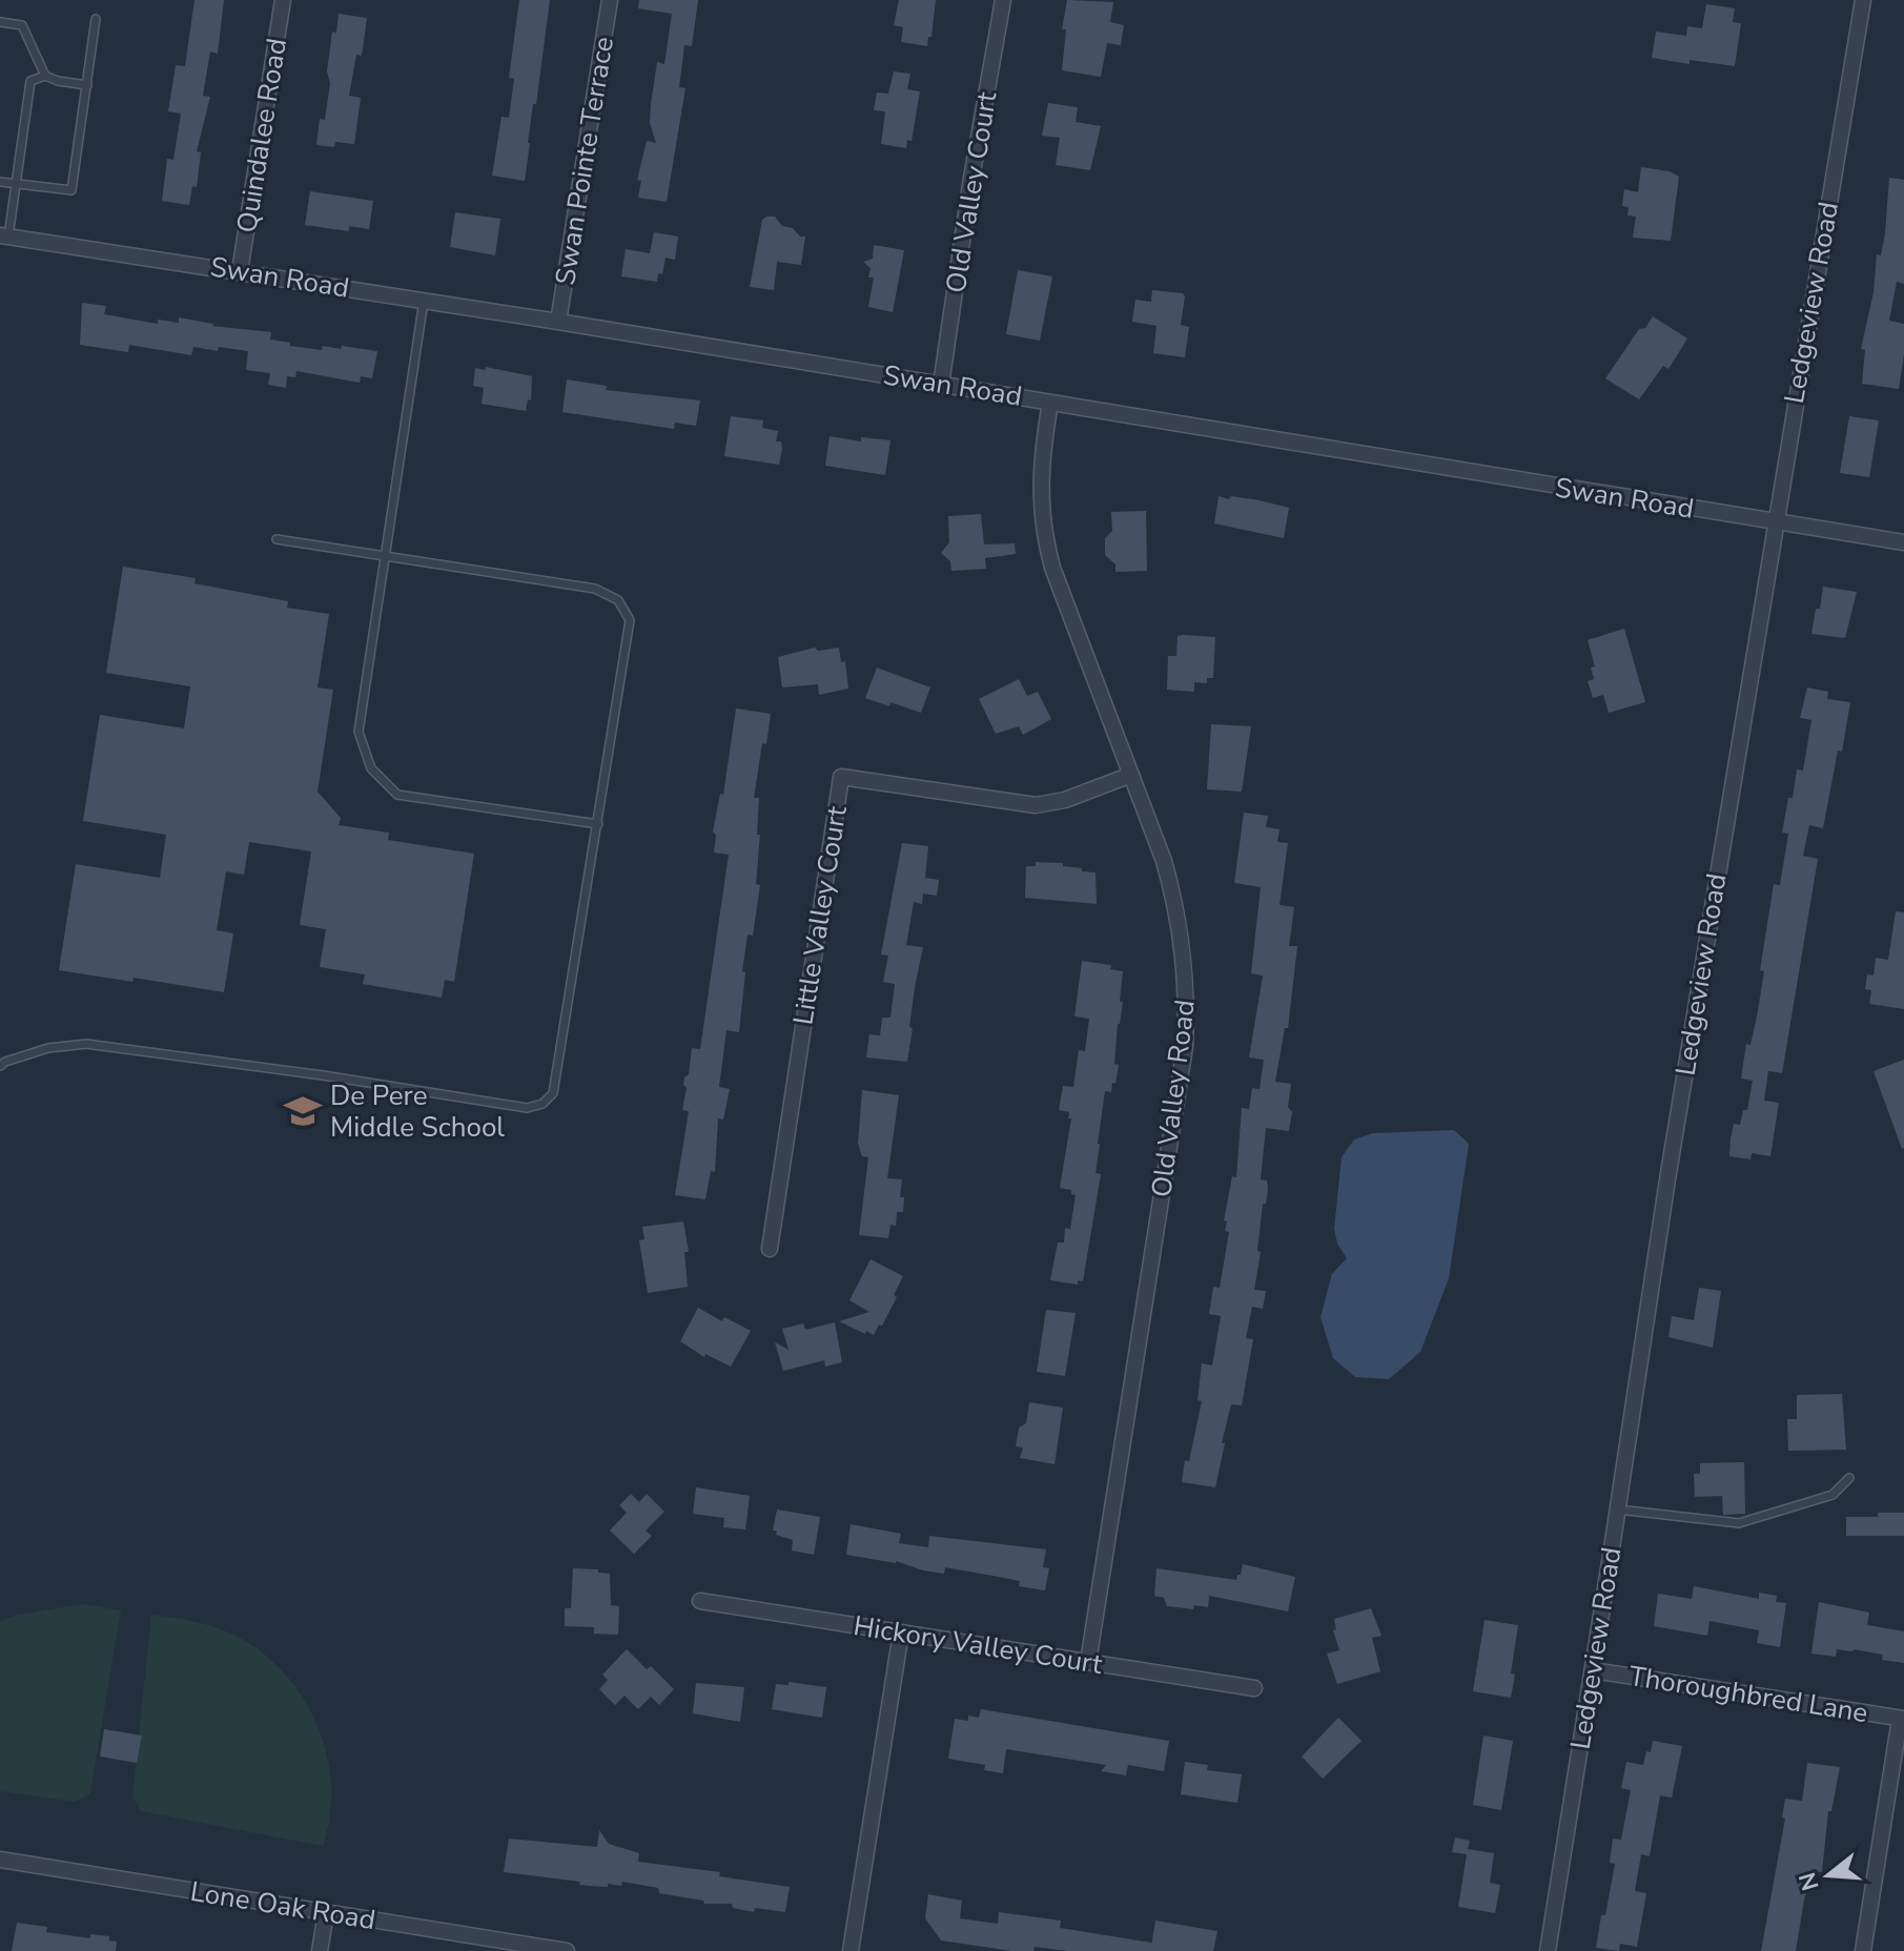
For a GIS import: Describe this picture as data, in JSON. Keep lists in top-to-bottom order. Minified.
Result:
{"streets":{"street":["Quindalee Road","Swan Pointe Terrace","Old Valley Court","Swan Road","Ledgeview Road","Little Valley Court","Old Valley Road","Hickory Valley Court","Thoroughbred Lane","Lone Oak Road"]},"crossings":[["Quindalee Road","Swan Road"],["Swan Pointe Terrace","Swan Road"],["Old Valley Court","Swan Road"],["Swan Road","Ledgeview Road"],["Swan Road","Old Valley Road"],["Ledgeview Road","Thoroughbred Lane"],["Little Valley Court","Old Valley Road"],["Old Valley Road","Hickory Valley Court"]],"places":{"school or university":["De Pere Middle School"]},"north":"left"}
